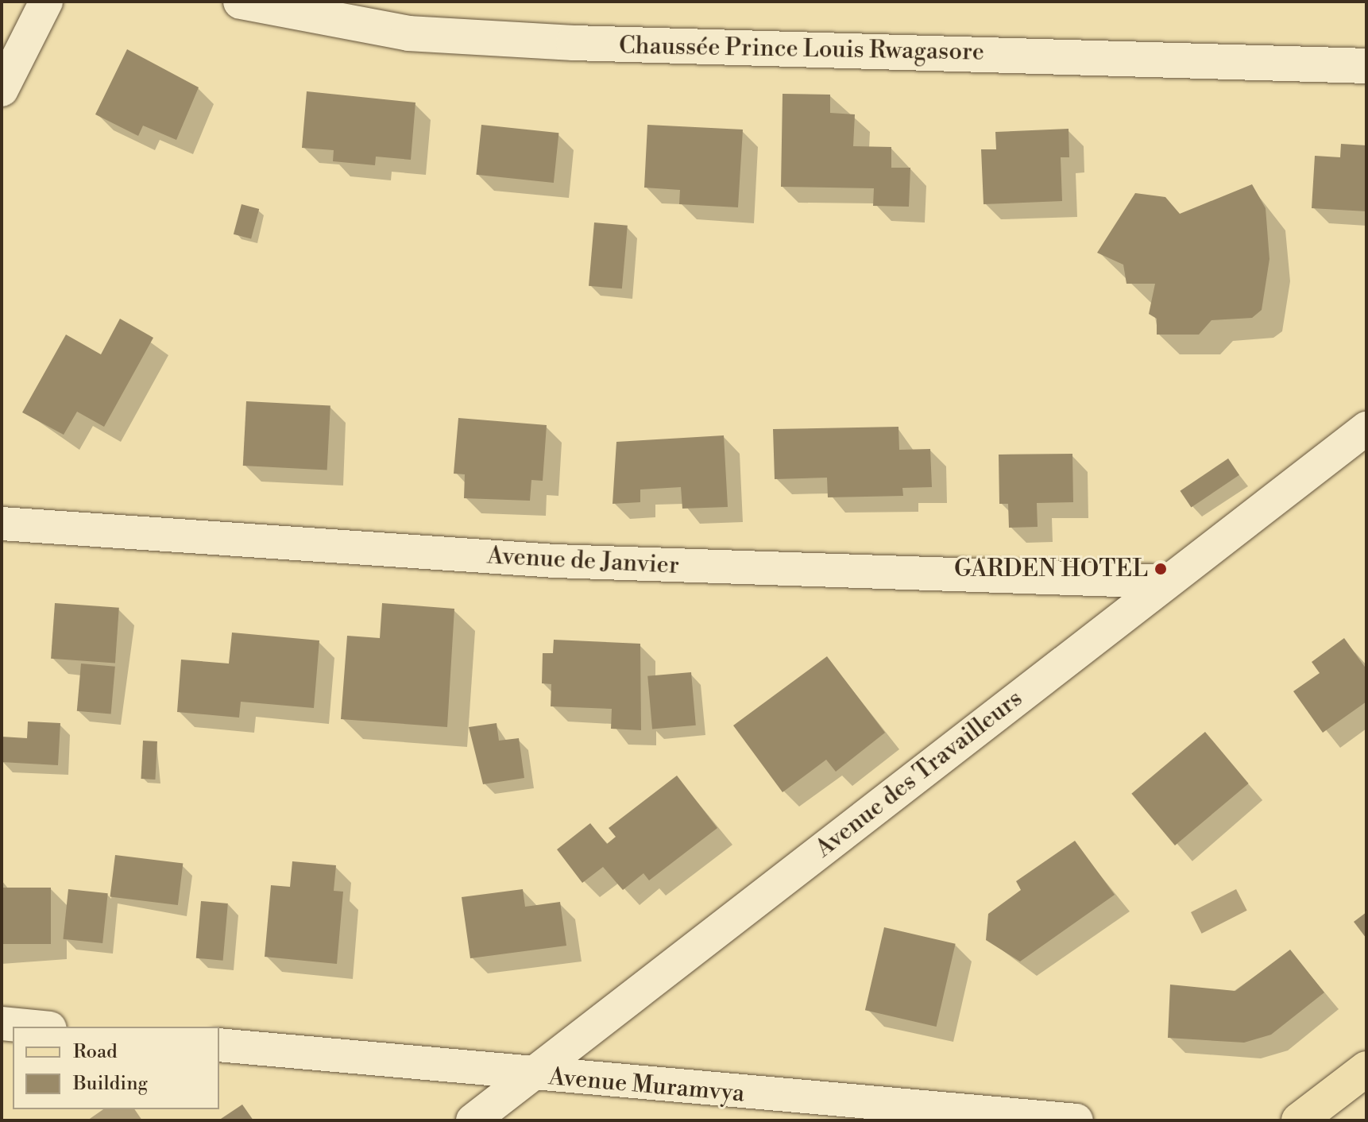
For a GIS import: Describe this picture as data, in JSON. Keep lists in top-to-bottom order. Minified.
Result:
{"streets":{"street":["Chaussée Prince Louis Rwagasore","Avenue de Janvier","Avenue des Travailleurs","Avenue Muramvya"]},"crossings":[["Avenue de Janvier","Avenue des Travailleurs"],["Avenue des Travailleurs","Avenue Muramvya"]],"places":["GARDEN HOTEL"],"legend":["Road","Building"]}
